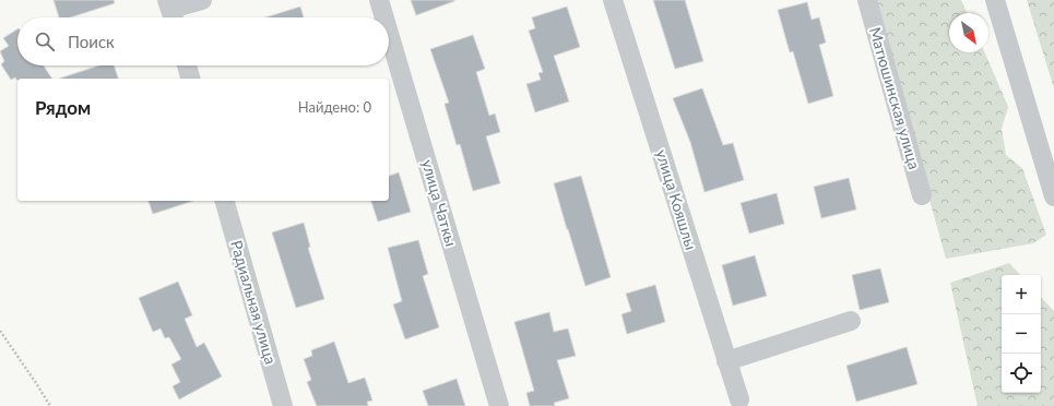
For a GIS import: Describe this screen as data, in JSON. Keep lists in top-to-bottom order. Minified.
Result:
{"streets":{"street":["Матюшинская улица","улица Кояшлы","улица Чаткы","Радиальная улица"]},"north":"bottom right","page":{"search":"Поиск","heading":["Рядом","Найдено: 0"],"map_buttons":["+","−"]}}
